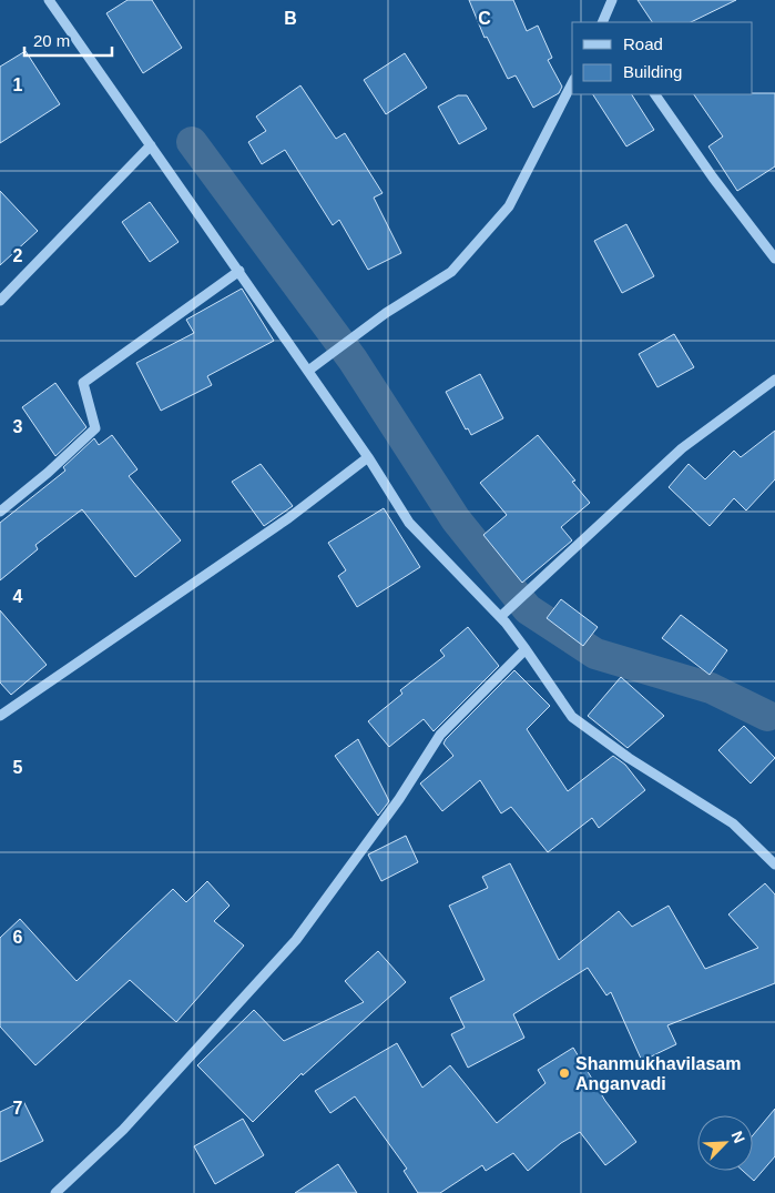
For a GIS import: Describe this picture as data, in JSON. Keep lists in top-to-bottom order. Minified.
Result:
{"places":["Shanmukhavilasam Anganvadi"],"legend":["Road","Building"],"scale_bar":"20 m","north":"top right","grid":{"columns":["B","C"],"rows":["1","2","3","4","5","6","7"]}}
